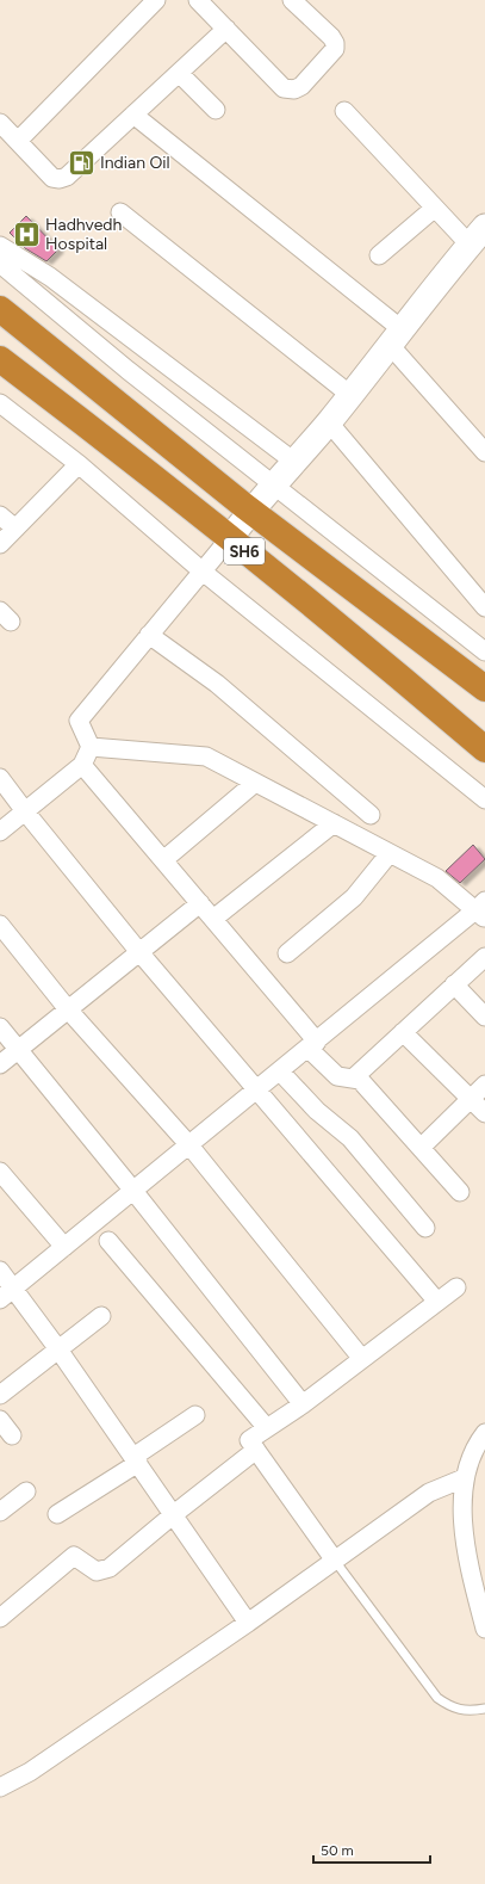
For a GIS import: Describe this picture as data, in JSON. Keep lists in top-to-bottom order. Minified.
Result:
{"streets":{"highway":["SH6"]},"places":{"fuel station":["Indian Oil"],"hospital":["Hadhvedh Hospital"]},"scale_bar":"50 m"}
